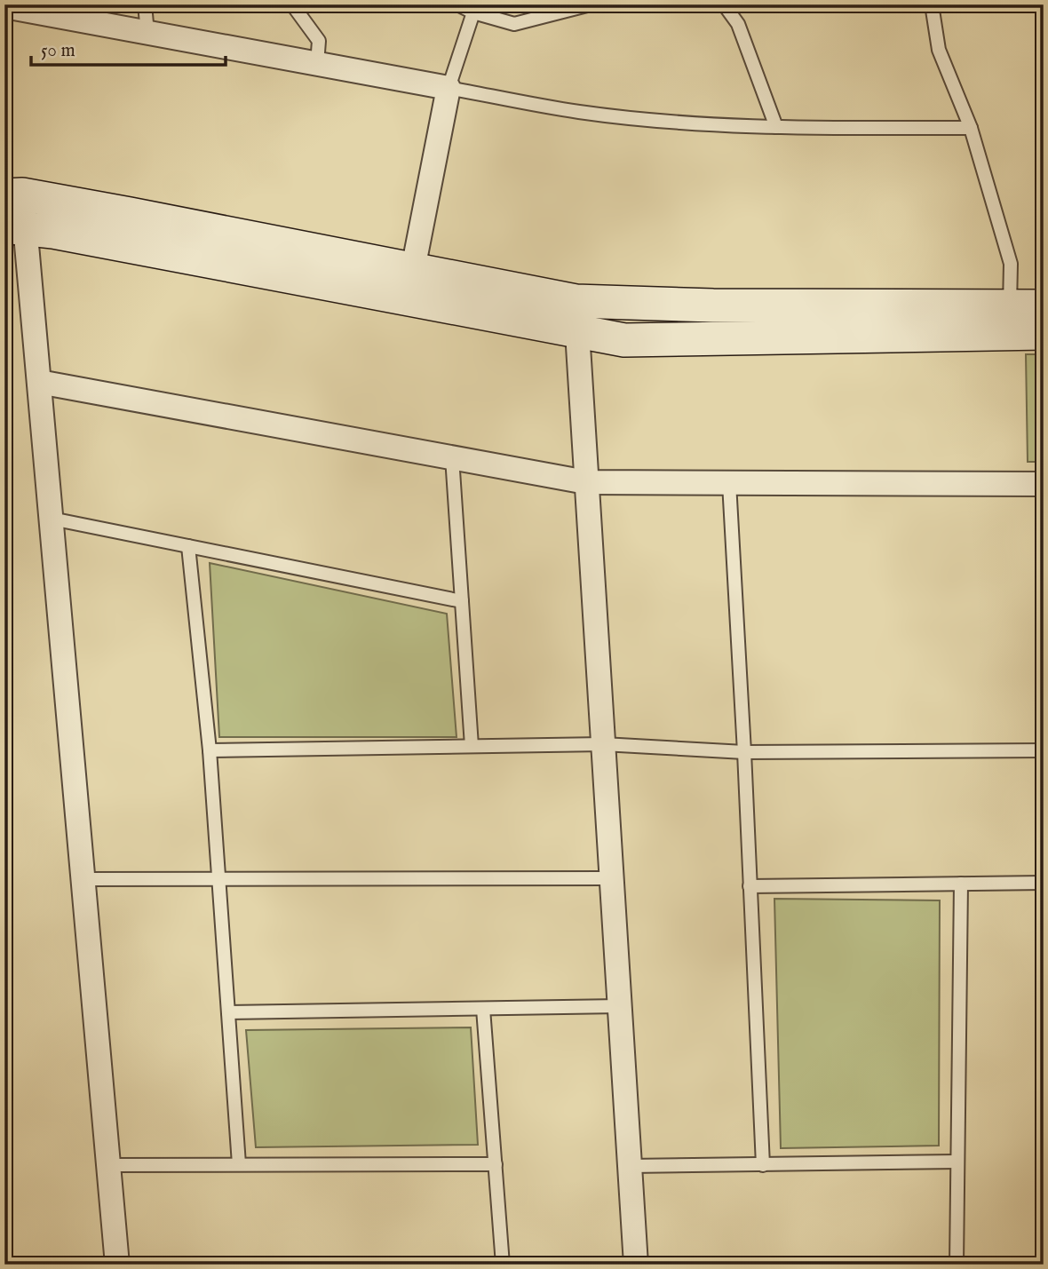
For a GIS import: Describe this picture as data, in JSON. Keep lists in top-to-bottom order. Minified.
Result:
{"scale_bar":"50 m"}
